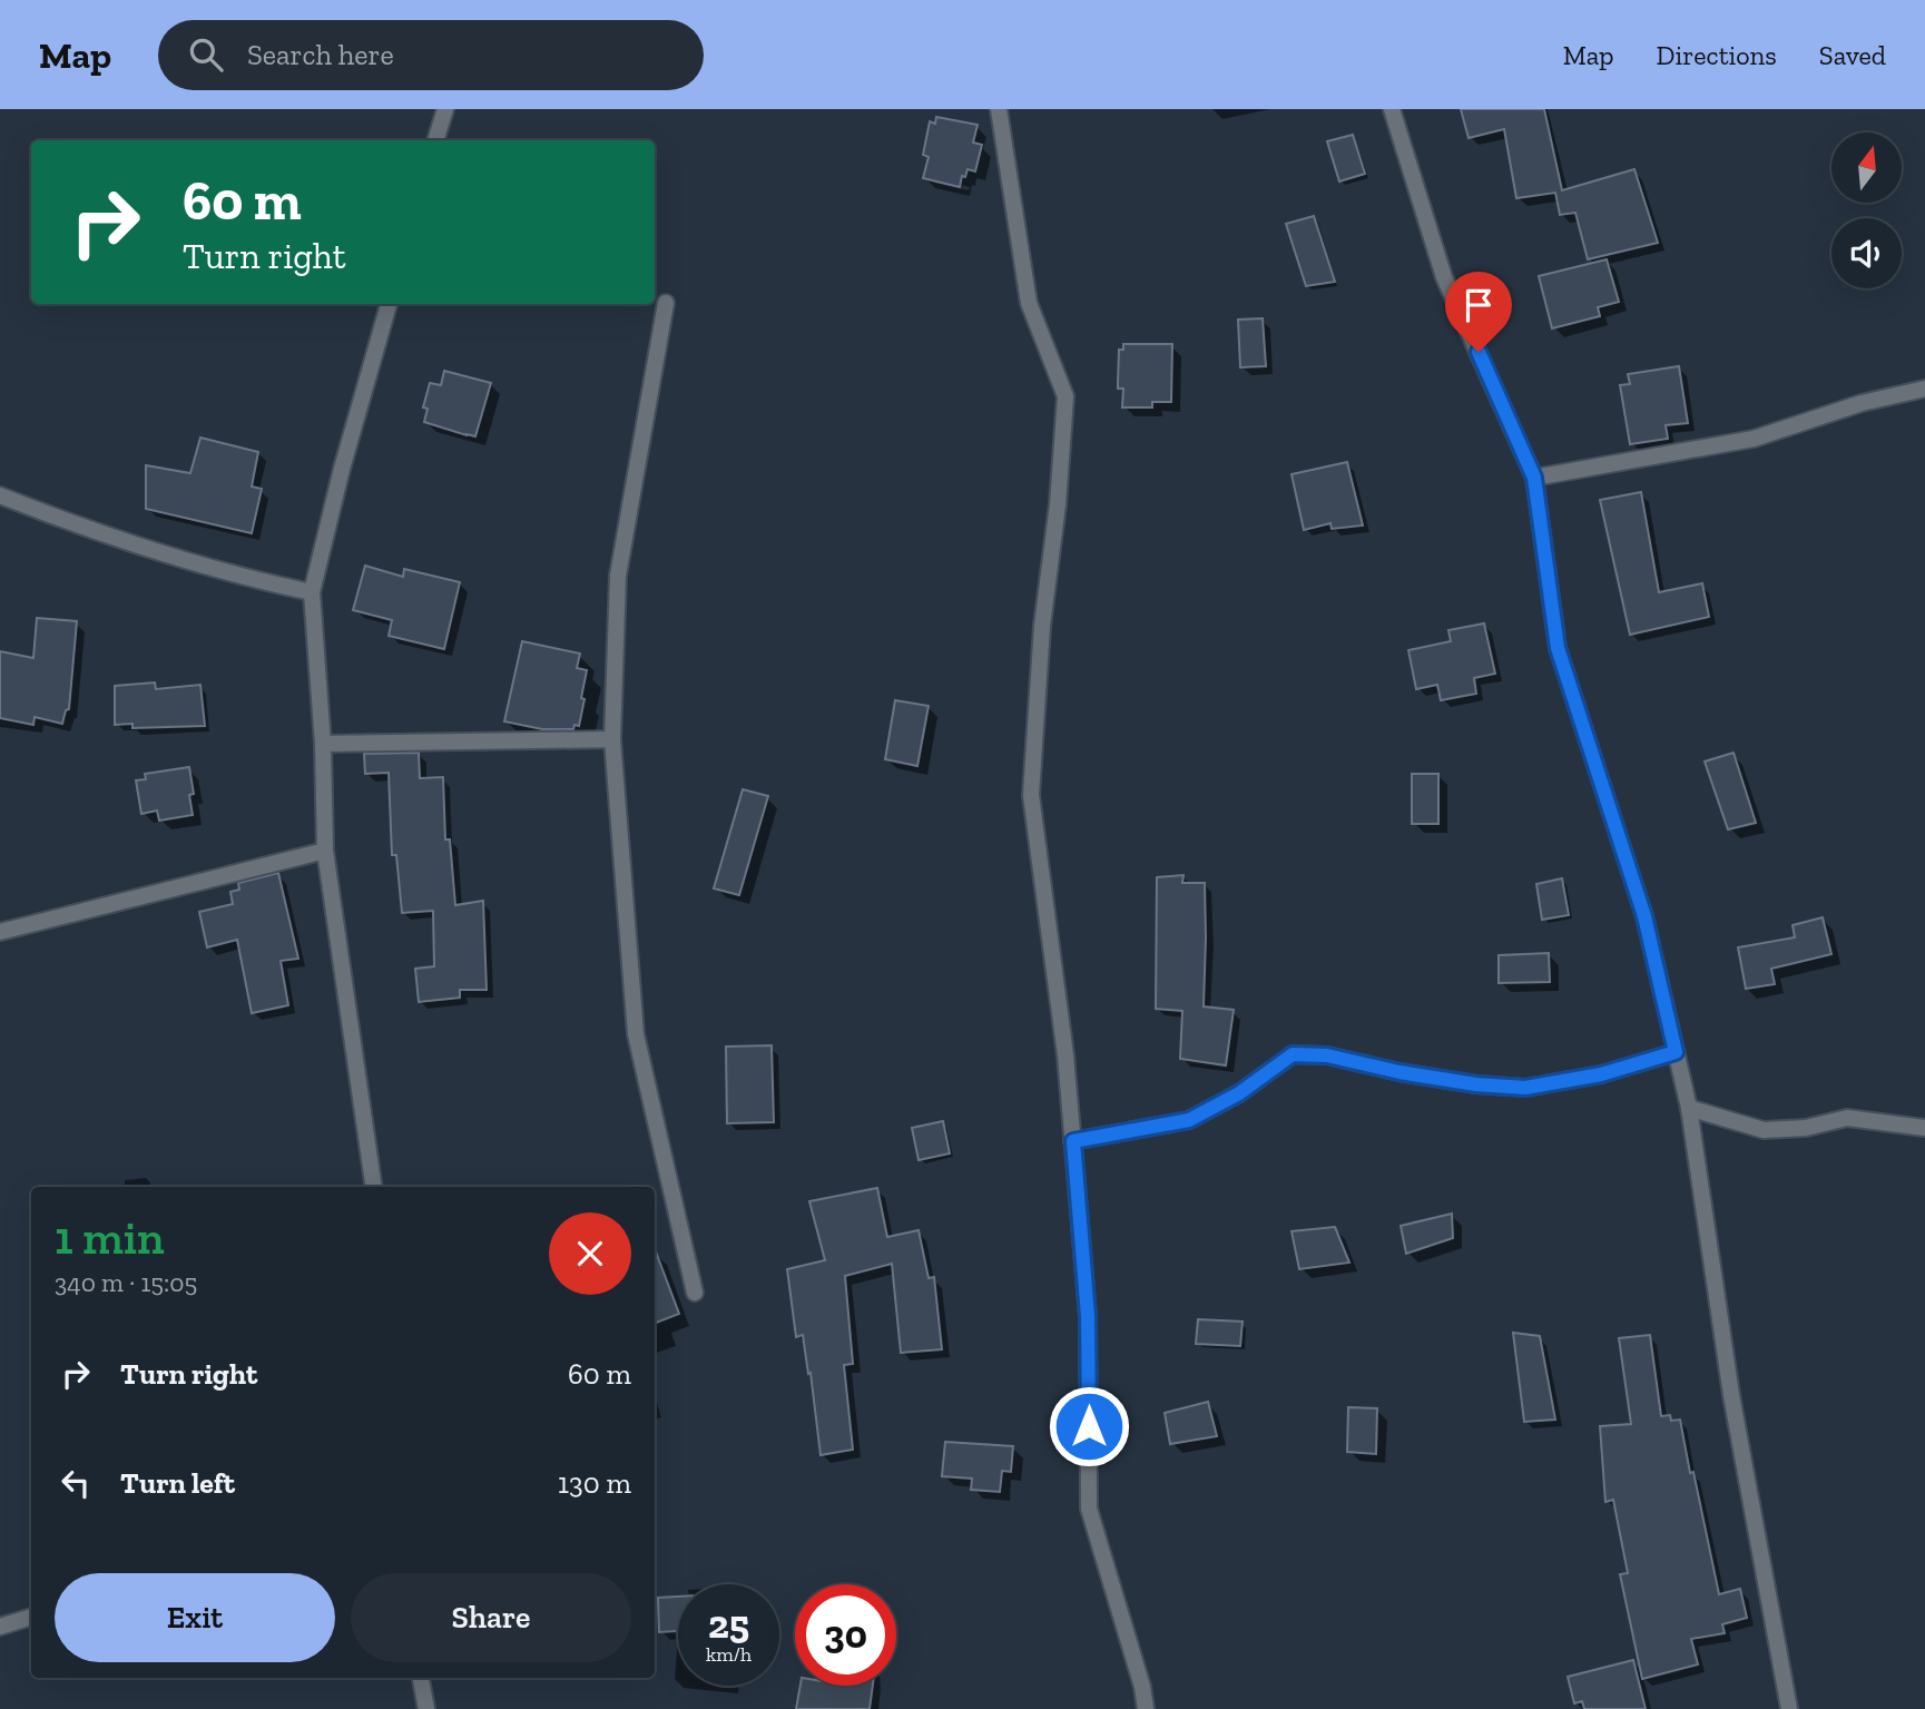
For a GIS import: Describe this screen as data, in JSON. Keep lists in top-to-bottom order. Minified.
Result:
{"north":"top","page":{"header":"Map","search":"Search here","nav":["Map","Directions","Saved"],"turn":["60 m","Turn right"],"heading":["1 min","340 m · 15:05"],"list":[{"name":"Turn right","value":"60 m"},{"name":"Turn left","value":"130 m"}],"buttons":["Exit","Share"],"speed":"25 km/h","limit":"30"}}
